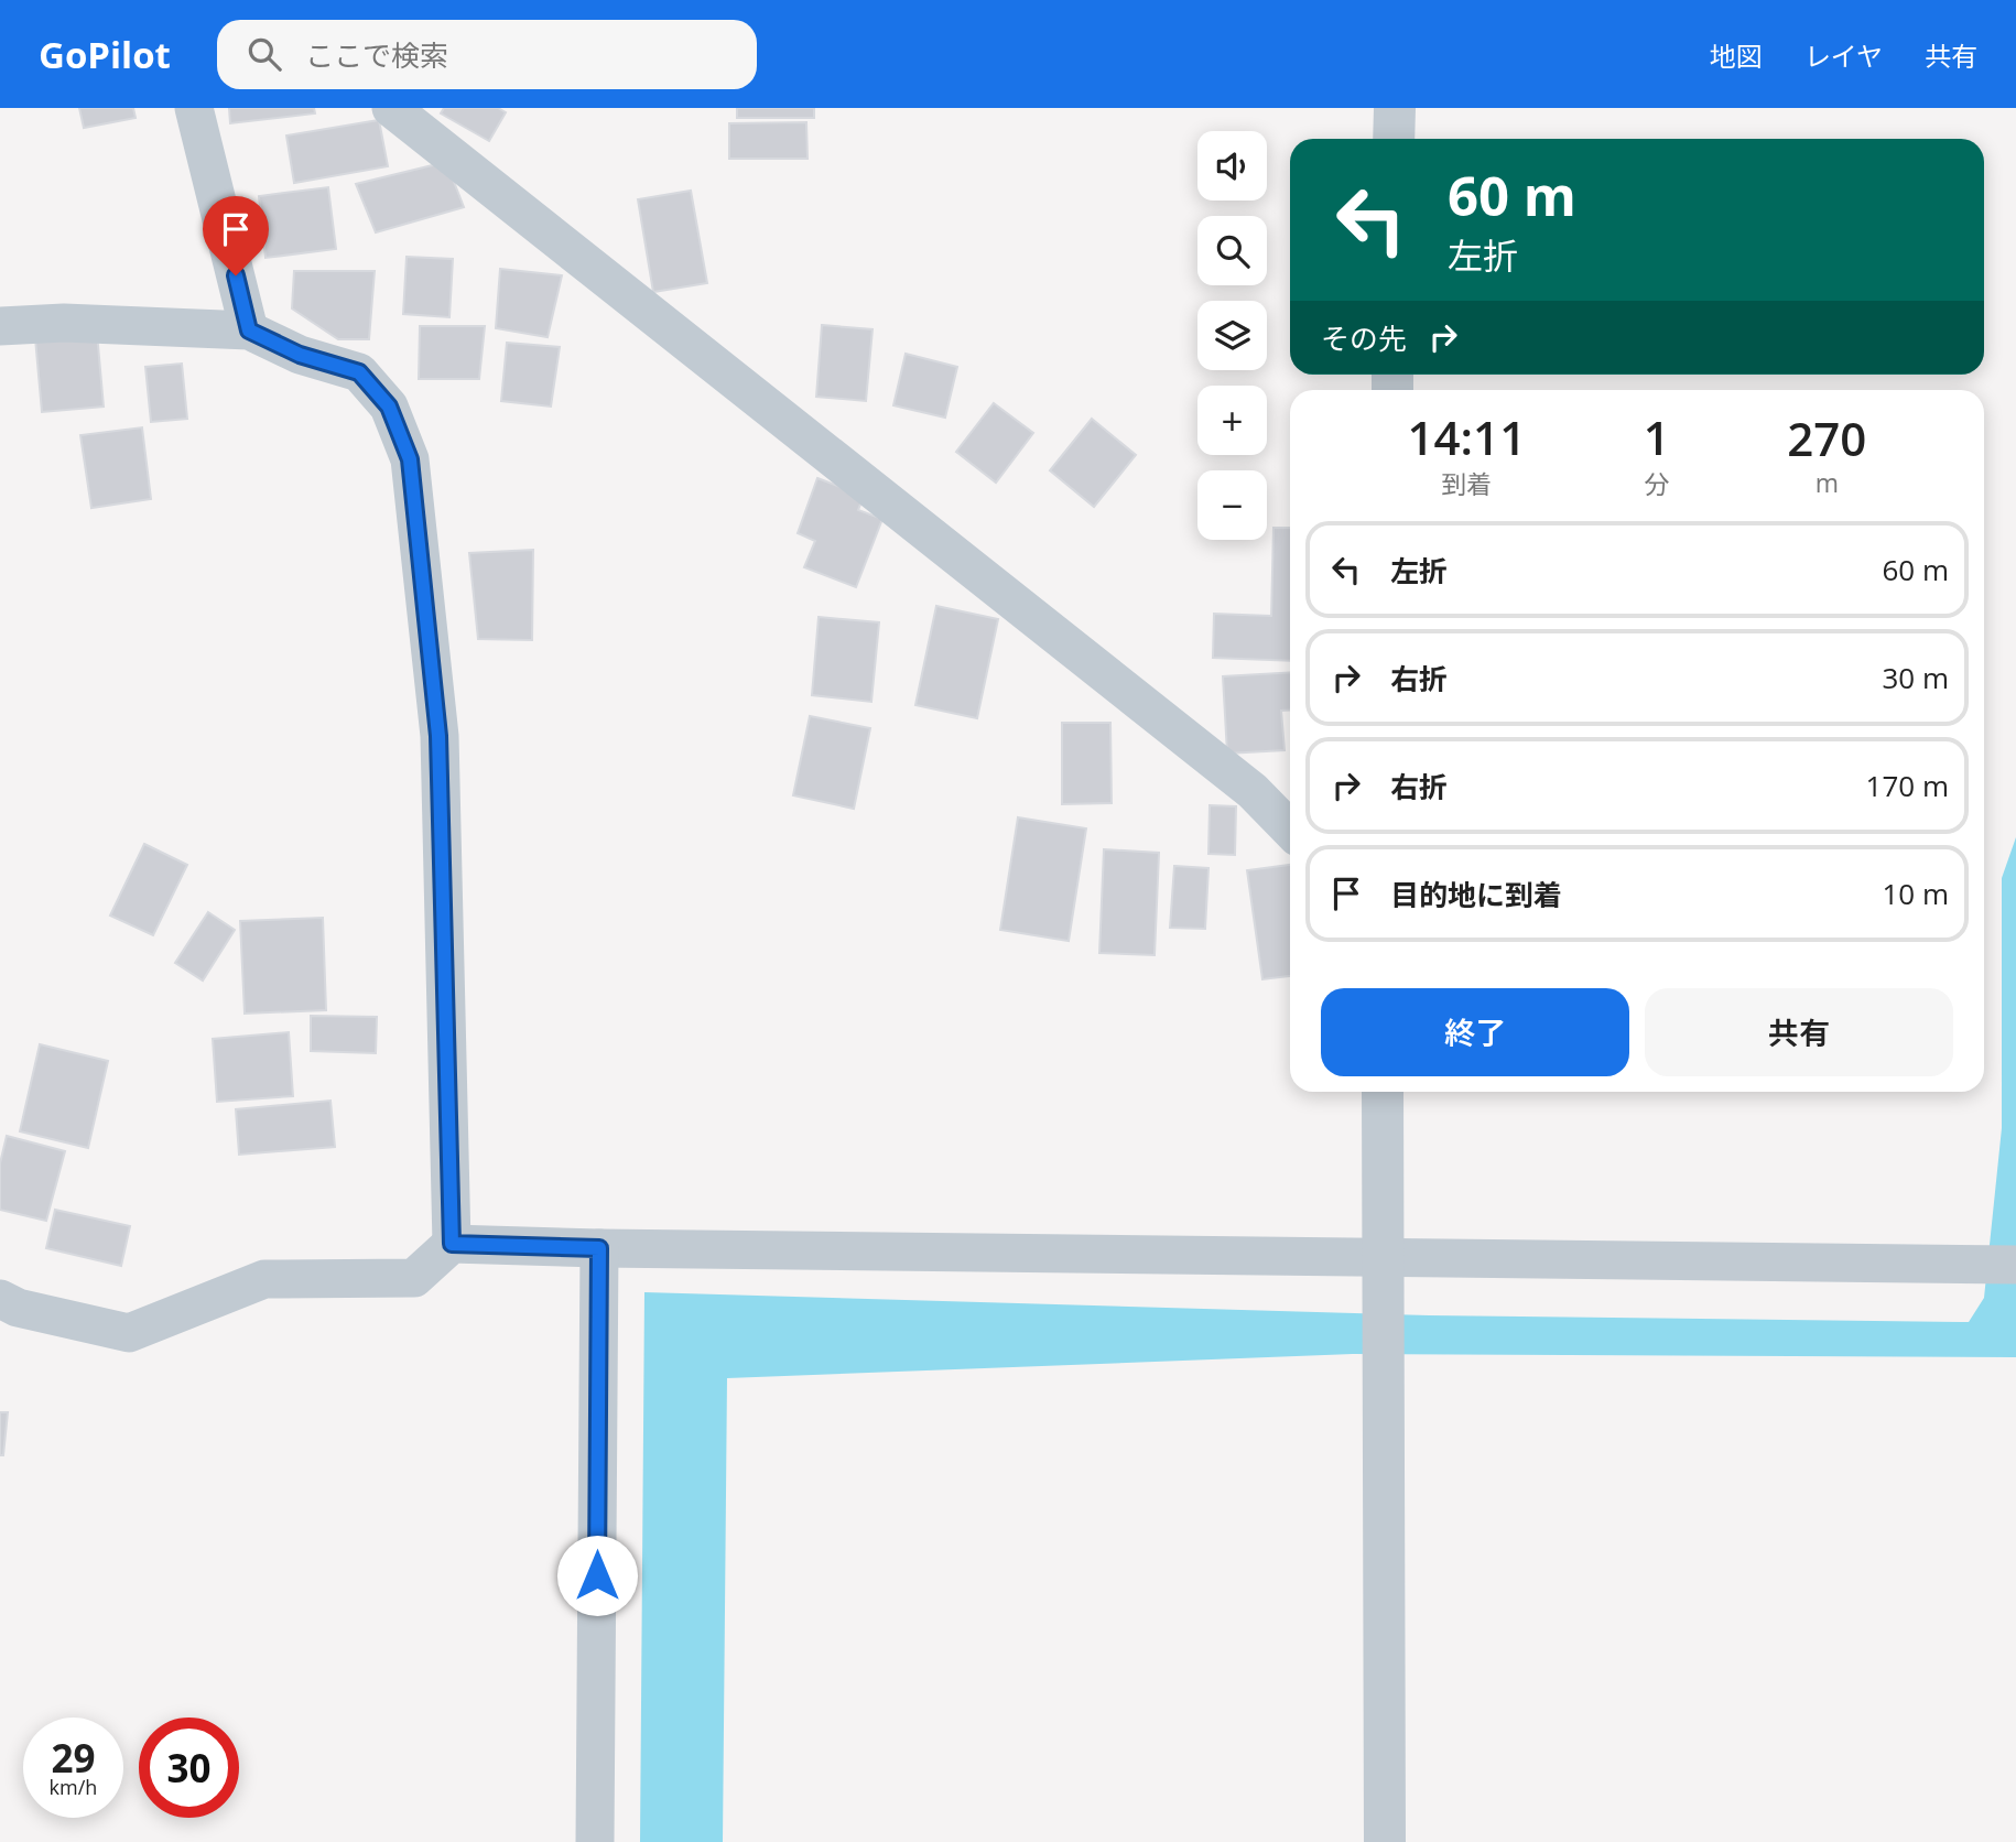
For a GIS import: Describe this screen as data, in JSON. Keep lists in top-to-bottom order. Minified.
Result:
{"page":{"header":"GoPilot","search":"ここで検索","nav":["地図","レイヤ","共有"],"map_buttons":["+","−"],"turn":["60 m","左折"],"then":"その先","eta":["14:11","到着","1","分","270","m"],"list":[{"name":"左折","value":"60 m"},{"name":"右折","value":"30 m"},{"name":"右折","value":"170 m"},{"name":"目的地に到着","value":"10 m"}],"buttons":["終了","共有"],"speed":"29 km/h","limit":"30"}}
